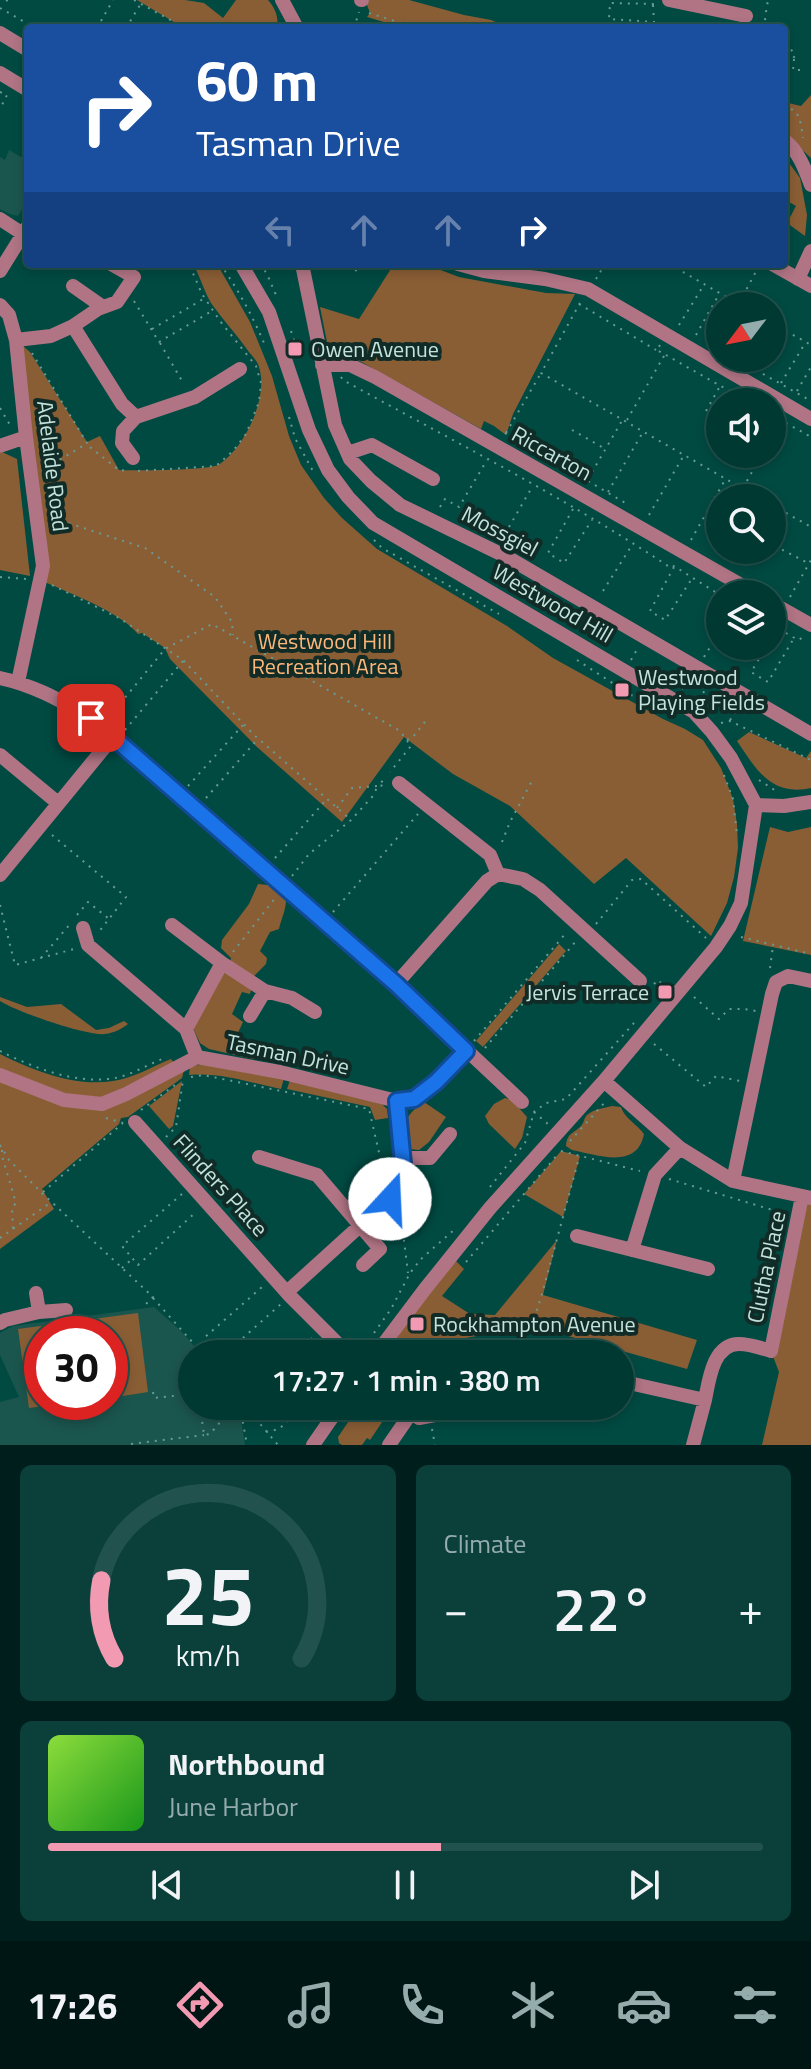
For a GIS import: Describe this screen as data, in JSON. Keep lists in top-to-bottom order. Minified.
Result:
{"streets":{"street":["Riccarton","Adelaide Road","Mossgiel","Westwood Hill","Tasman Drive","Flinders Place","Clutha Place"]},"crossings":[["Riccarton","Mossgiel"]],"parks":["Westwood Hill Recreation Area"],"places":{"transit":["Owen Avenue","Westwood Playing Fields","Jervis Terrace","Rockhampton Avenue"]},"north":"bottom left","page":{"turn":["60 m","Tasman Drive"],"limit":"30","trip":"17:27 · 1 min · 380 m","tile":"Climate","heat":["−","22°","+"],"song":["Northbound","June Harbor"],"tabs":"17:26","gauge":["25","km/h"]}}
